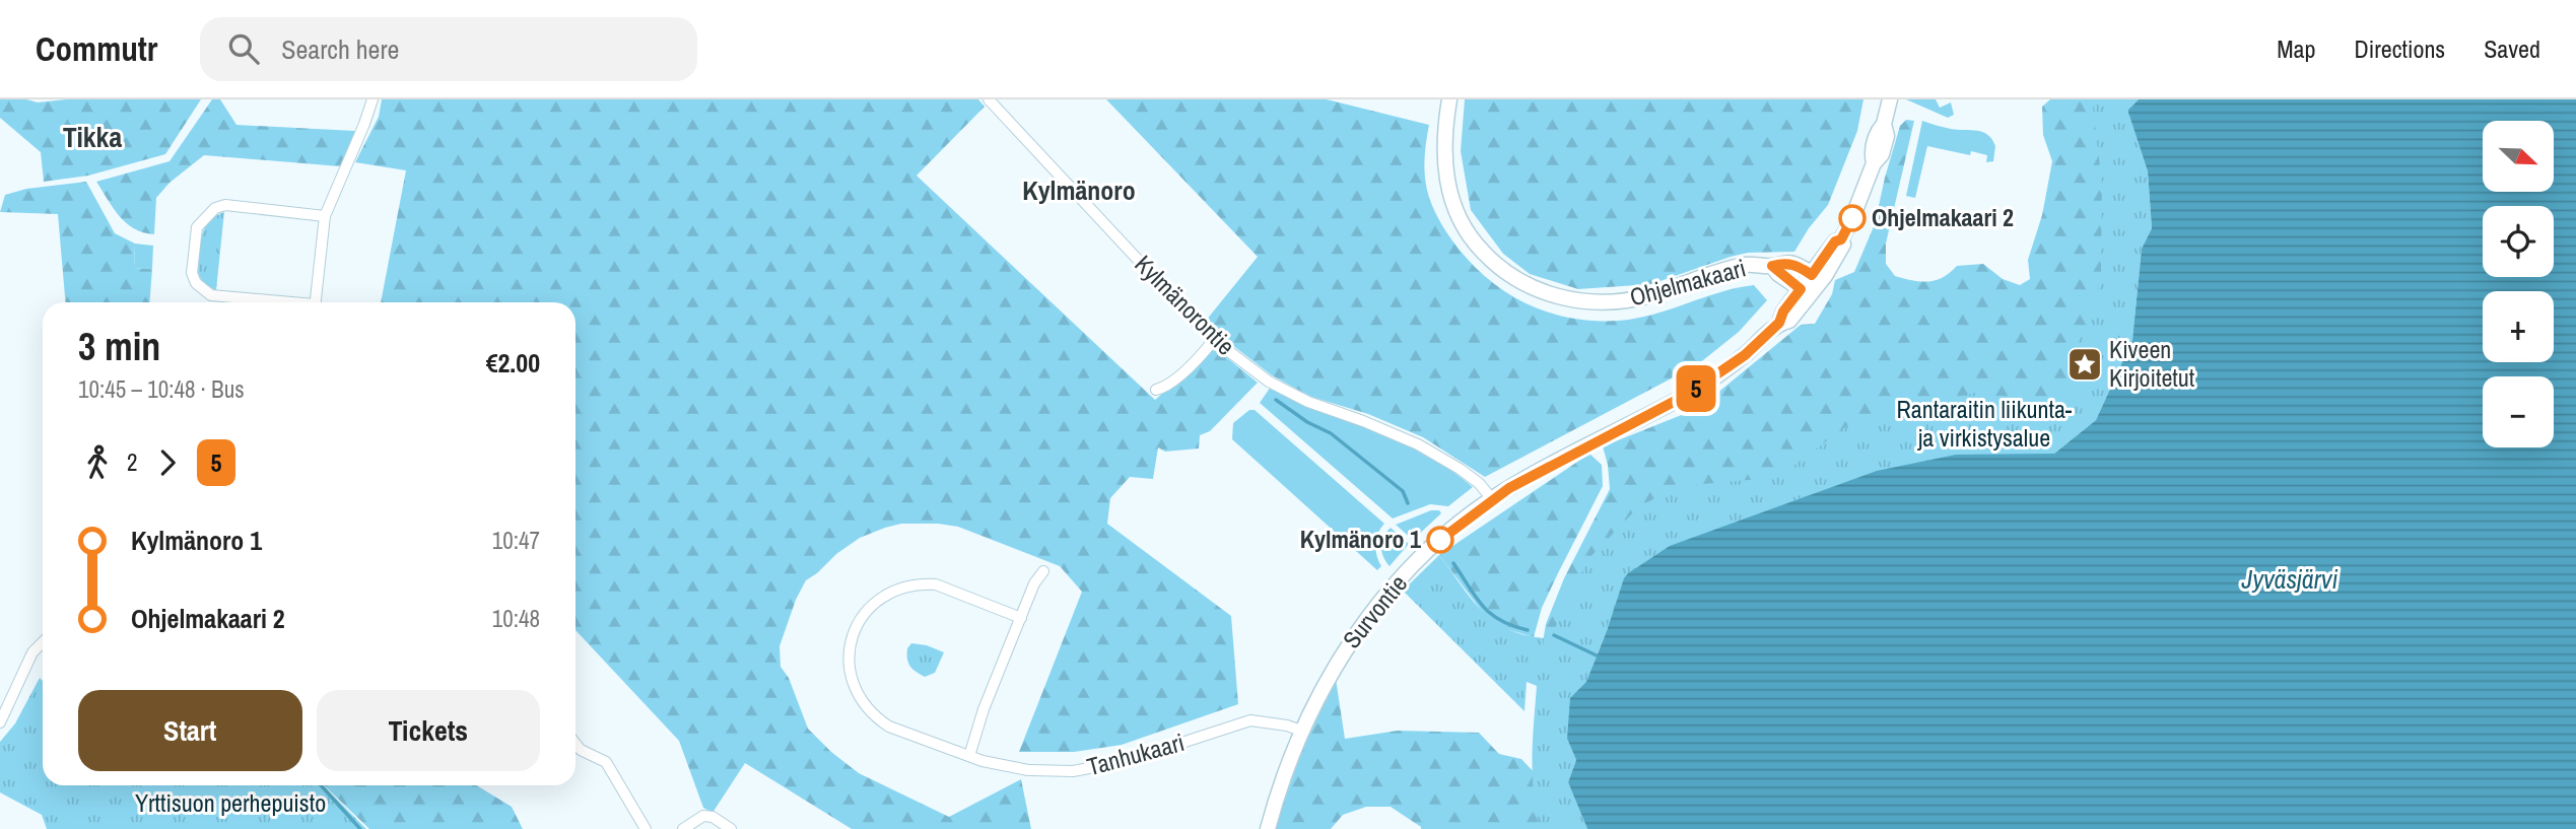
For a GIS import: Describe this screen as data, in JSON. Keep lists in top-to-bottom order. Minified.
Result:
{"streets":{"main road":["Ohjelmakaari","Survontie"],"street":["Kylmänorontie","Tanhukaari"]},"crossings":[["Ohjelmakaari","Survontie"],["Kylmänorontie","Survontie"],["Survontie","Tanhukaari"]],"districts":["Tikka","Kylmänoro"],"water":["Jyväsjärvi"],"parks":["Rantaraitin liikunta- ja virkistysalue","Yrttisuon perhepuisto"],"places":{"other":["Ohjelmakaari 2","Kylmänoro 1"],"place":["Kiveen Kirjoitetut"]},"lines":["bus line 5"],"north":"bottom right","page":{"header":"Commutr","search":"Search here","nav":["Map","Directions","Saved"],"on_map":"5","map_buttons":["+","−"],"heading":["3 min","10:45 – 10:48 · Bus","€2.00"],"legs":["2","5"],"list":[{"name":"Kylmänoro 1","value":"10:47"},{"name":"Ohjelmakaari 2","value":"10:48"}],"buttons":["Start","Tickets"]}}
